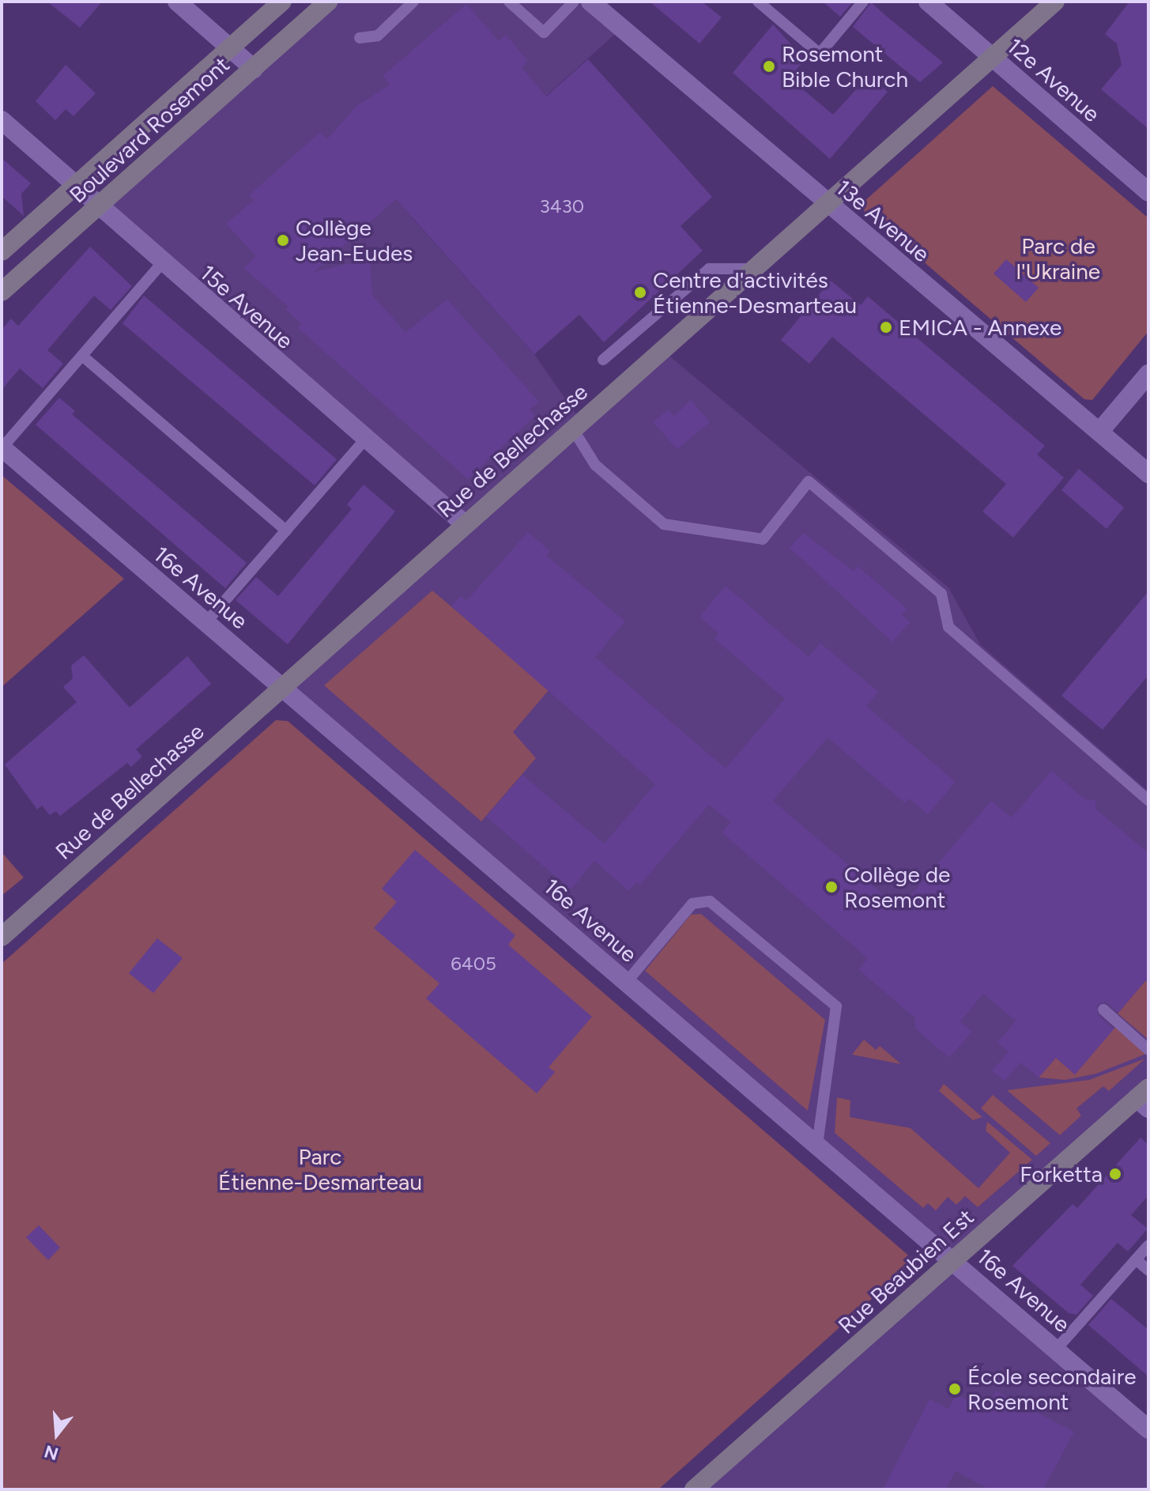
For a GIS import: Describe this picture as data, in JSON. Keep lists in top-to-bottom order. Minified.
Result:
{"streets":{"street":["12e Avenue","Boulevard Rosemont","13e Avenue","15e Avenue","Rue de Bellechasse","16e Avenue","Rue Beaubien Est"]},"crossings":[["12e Avenue","Rue de Bellechasse"],["Boulevard Rosemont","15e Avenue"],["13e Avenue","Rue de Bellechasse"],["15e Avenue","Rue de Bellechasse"],["Rue de Bellechasse","16e Avenue"],["16e Avenue","Rue Beaubien Est"]],"parks":["Parc de l'Ukraine","Parc Étienne-Desmarteau"],"places":["Rosemont Bible Church","Collège Jean-Eudes","Centre d'activités Étienne-Desmarteau","EMICA - Annexe","Collège de Rosemont","Forketta","École secondaire Rosemont"],"house_numbers":["3430","6405"],"north":"bottom"}
